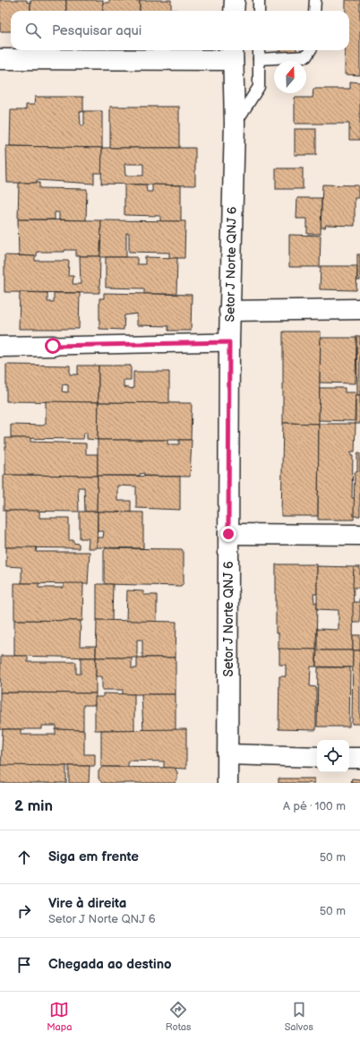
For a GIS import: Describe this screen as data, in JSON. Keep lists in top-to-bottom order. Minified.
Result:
{"streets":{"main road":["Setor J Norte QNJ 6"]},"north":"top","page":{"search":"Pesquisar aqui","heading":["2 min","A pé · 100 m"],"list":[["Siga em frente","50 m"],["Vire à direita","Setor J Norte QNJ 6","50 m"],"Chegada ao destino"],"nav":["Mapa","Rotas","Salvos"]}}
